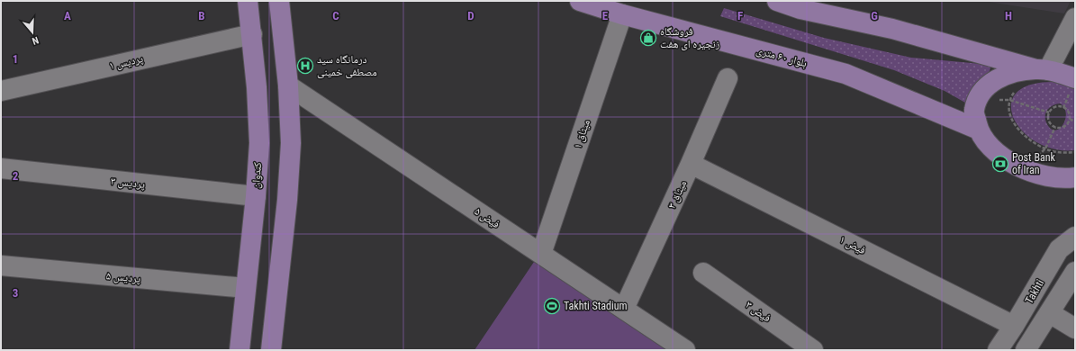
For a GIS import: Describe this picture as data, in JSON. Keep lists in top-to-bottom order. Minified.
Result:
{"streets":{"main road":["بلوار ۶۰ متری","کندوان"],"street":["پردیس ۱","میثاق ۱","پردیس ۳","میثاق ۳","فیض ۵","فیض ۱","پردیس ۵","Takhti","فیض ۳"]},"crossings":[["بلوار ۶۰ متری","میثاق ۱"],["پردیس ۱","کندوان"],["میثاق ۱","فیض ۵"],["کندوان","پردیس ۳"],["کندوان","پردیس ۵"],["میثاق ۳","فیض ۵"],["میثاق ۳","فیض ۱"],["فیض ۱","Takhti"]],"places":{"shop":["فروشگاه زنجیره ای هفت"],"hospital":["درمانگاه سید مصطفی خمینی"],"bank":["Post Bank of Iran"],"sports":["Takhti Stadium"]},"north":"bottom","grid":{"columns":["A","B","C","D","E","F","G","H"],"rows":["1","2","3"]}}
